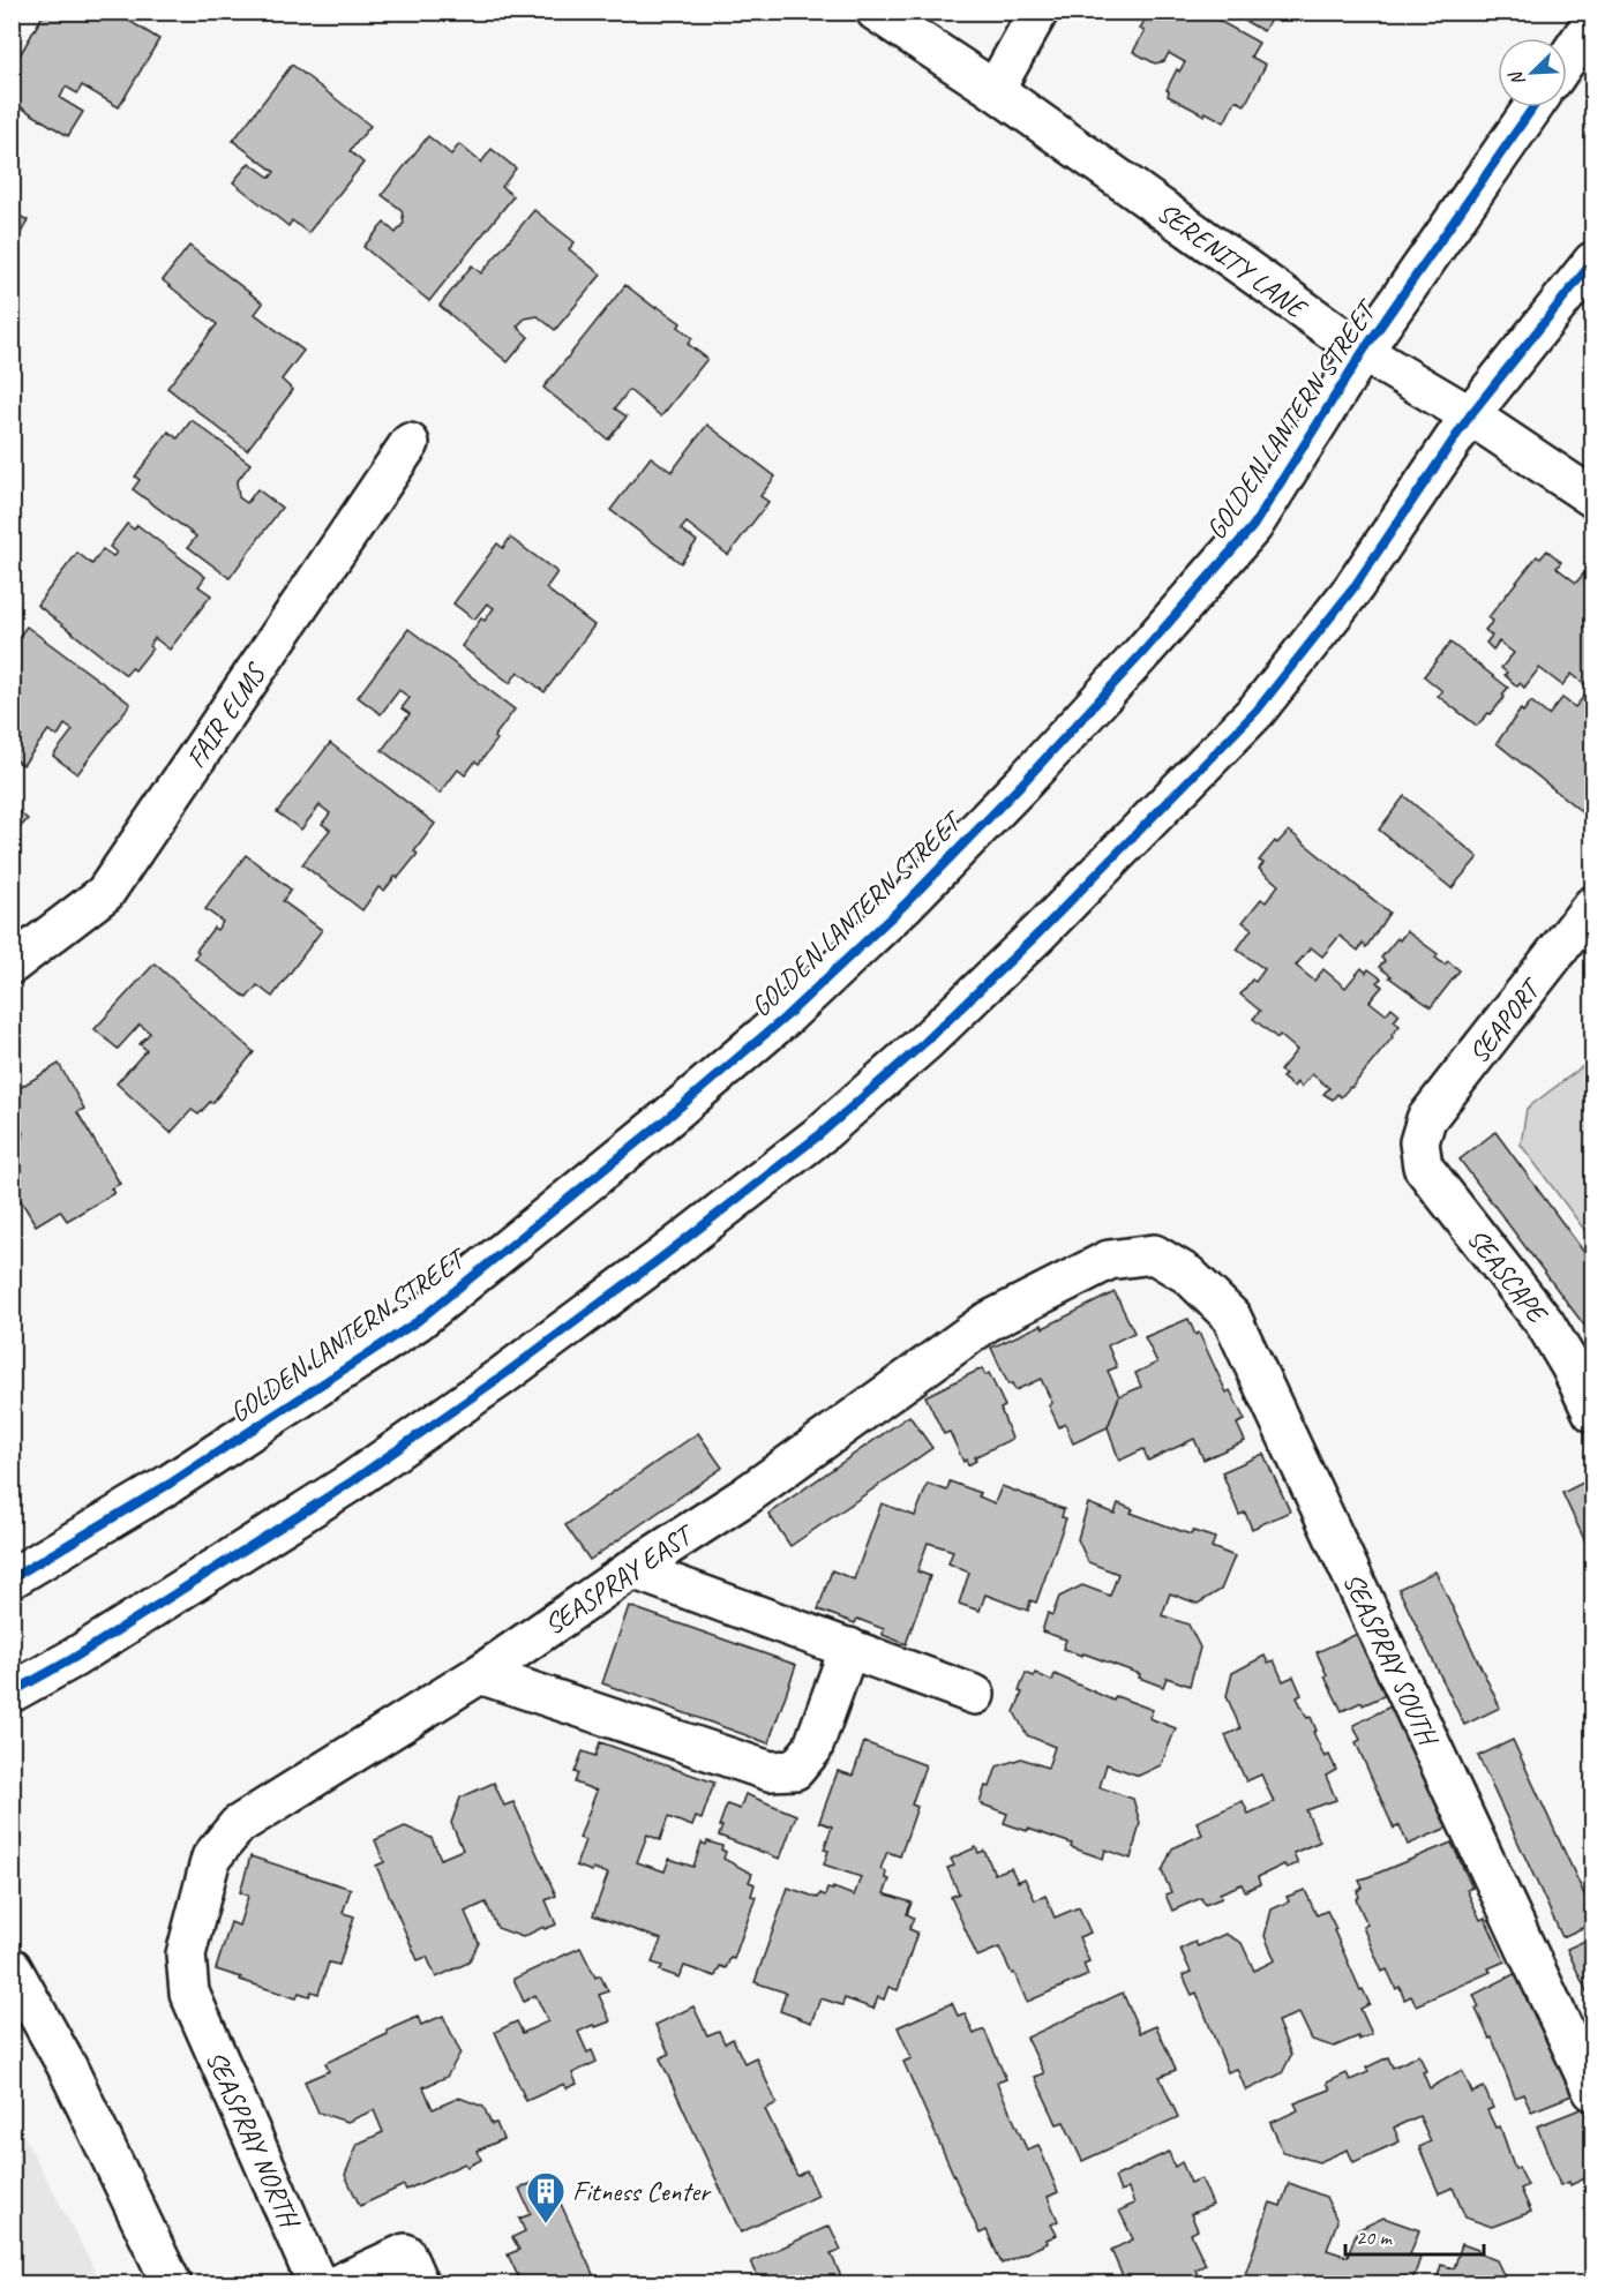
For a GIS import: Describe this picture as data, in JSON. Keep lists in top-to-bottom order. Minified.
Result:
{"streets":{"street":["SERENITY LANE","GOLDEN LANTERN STREET","FAIR ELMS","SEAPORT","SEASCAPE","SEASPRAY EAST","SEASPRAY SOUTH","SEASPRAY NORTH"]},"crossings":[["SERENITY LANE","GOLDEN LANTERN STREET"],["SEAPORT","SEASCAPE"],["SEASPRAY EAST","SEASPRAY SOUTH"],["SEASPRAY EAST","SEASPRAY NORTH"]],"places":{"building":["Fitness Center"]},"scale_bar":"20 m","north":"bottom left"}
